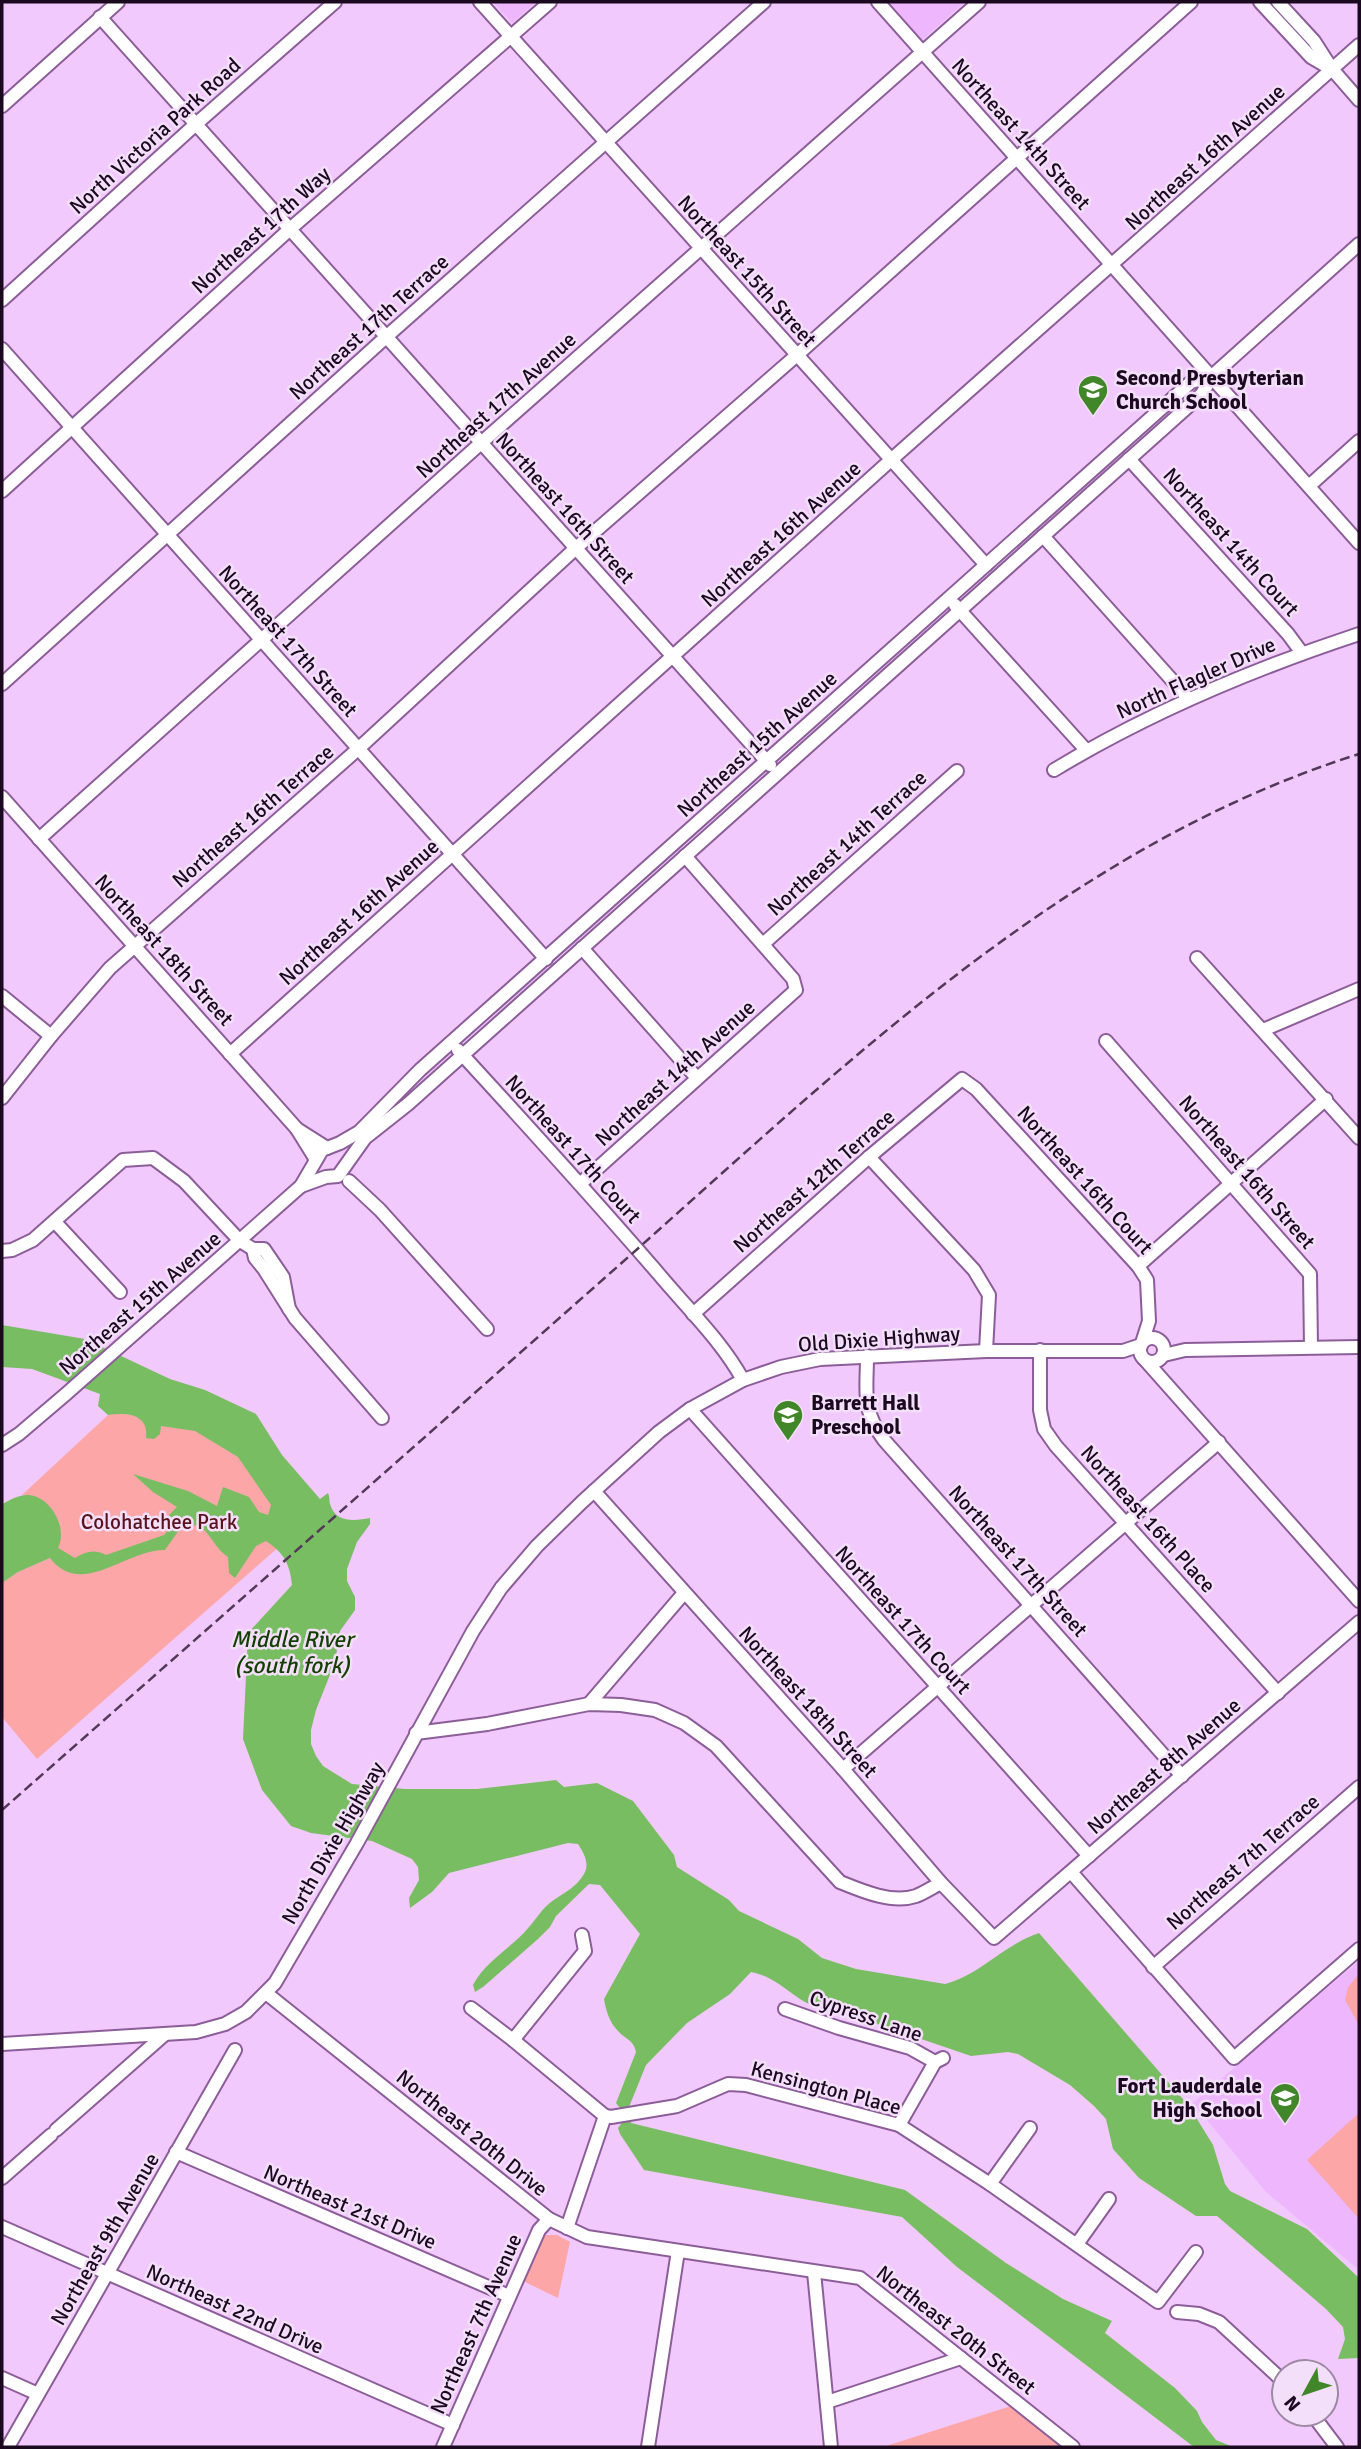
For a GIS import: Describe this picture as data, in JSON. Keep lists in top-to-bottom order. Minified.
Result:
{"streets":{"street":["Northeast 14th Street","North Victoria Park Road","Northeast 16th Avenue","Northeast 17th Way","Northeast 15th Street","Northeast 17th Terrace","Northeast 17th Avenue","Northeast 16th Street","Northeast 14th Court","Northeast 17th Street","North Flagler Drive","Northeast 15th Avenue","Northeast 16th Terrace","Northeast 14th Terrace","Northeast 18th Street","Northeast 14th Avenue","Northeast 17th Court","Northeast 16th Court","Northeast 12th Terrace","Old Dixie Highway","Northeast 16th Place","Northeast 8th Avenue","North Dixie Highway","Northeast 7th Terrace","Cypress Lane","Kensington Place","Northeast 20th Drive","Northeast 21st Drive","Northeast 9th Avenue","Northeast 22nd Drive","Northeast 7th Avenue","Northeast 20th Street"]},"crossings":[["Northeast 14th Street","Northeast 16th Avenue"],["Northeast 14th Street","Northeast 17th Avenue"],["Northeast 14th Street","Northeast 15th Avenue"],["Northeast 14th Street","Northeast 16th Terrace"],["North Victoria Park Road","Northeast 16th Street"],["Northeast 16th Avenue","Northeast 15th Street"],["Northeast 16th Avenue","Northeast 16th Street"],["Northeast 16th Avenue","Northeast 17th Street"],["Northeast 16th Avenue","Northeast 18th Street"],["Northeast 17th Way","Northeast 15th Street"],["Northeast 17th Way","Northeast 16th Street"],["Northeast 17th Way","Northeast 17th Street"],["Northeast 15th Street","Northeast 17th Terrace"],["Northeast 15th Street","Northeast 17th Avenue"],["Northeast 15th Street","Northeast 15th Avenue"],["Northeast 15th Street","Northeast 16th Terrace"],["Northeast 17th Terrace","Northeast 16th Street"],["Northeast 17th Terrace","Northeast 17th Street"],["Northeast 17th Avenue","Northeast 16th Street"],["Northeast 17th Avenue","Northeast 17th Street"],["Northeast 17th Avenue","Northeast 18th Street"],["Northeast 16th Street","Northeast 15th Avenue"],["Northeast 16th Street","Northeast 16th Terrace"],["Northeast 14th Court","North Flagler Drive"],["Northeast 14th Court","Northeast 15th Avenue"],["Northeast 17th Street","Northeast 15th Avenue"],["Northeast 17th Street","Northeast 16th Terrace"],["Northeast 17th Street","Old Dixie Highway"],["Northeast 17th Street","Northeast 8th Avenue"],["Northeast 15th Avenue","Northeast 18th Street"],["Northeast 15th Avenue","Northeast 17th Court"],["Northeast 16th Terrace","Northeast 18th Street"],["Northeast 14th Terrace","Northeast 14th Avenue"],["Northeast 18th Street","Old Dixie Highway"],["Northeast 18th Street","Northeast 8th Avenue"],["Northeast 18th Street","North Dixie Highway"],["Northeast 14th Avenue","Northeast 17th Court"],["Northeast 17th Court","Northeast 12th Terrace"],["Northeast 17th Court","Old Dixie Highway"],["Northeast 17th Court","Northeast 8th Avenue"],["Northeast 16th Court","Northeast 12th Terrace"],["Northeast 16th Court","Old Dixie Highway"],["Old Dixie Highway","Northeast 16th Place"],["Old Dixie Highway","North Dixie Highway"],["Northeast 16th Place","Northeast 8th Avenue"],["North Dixie Highway","Northeast 20th Drive"],["Cypress Lane","Kensington Place"],["Northeast 20th Drive","Northeast 7th Avenue"],["Northeast 20th Drive","Northeast 20th Street"],["Northeast 21st Drive","Northeast 9th Avenue"],["Northeast 21st Drive","Northeast 7th Avenue"],["Northeast 9th Avenue","Northeast 22nd Drive"],["Northeast 22nd Drive","Northeast 7th Avenue"]],"water":["Middle River (south fork)"],"parks":["Colohatchee Park"],"places":{"school or university":["Second Presbyterian Church School","Barrett Hall Preschool","Fort Lauderdale High School"]},"north":"bottom left"}
